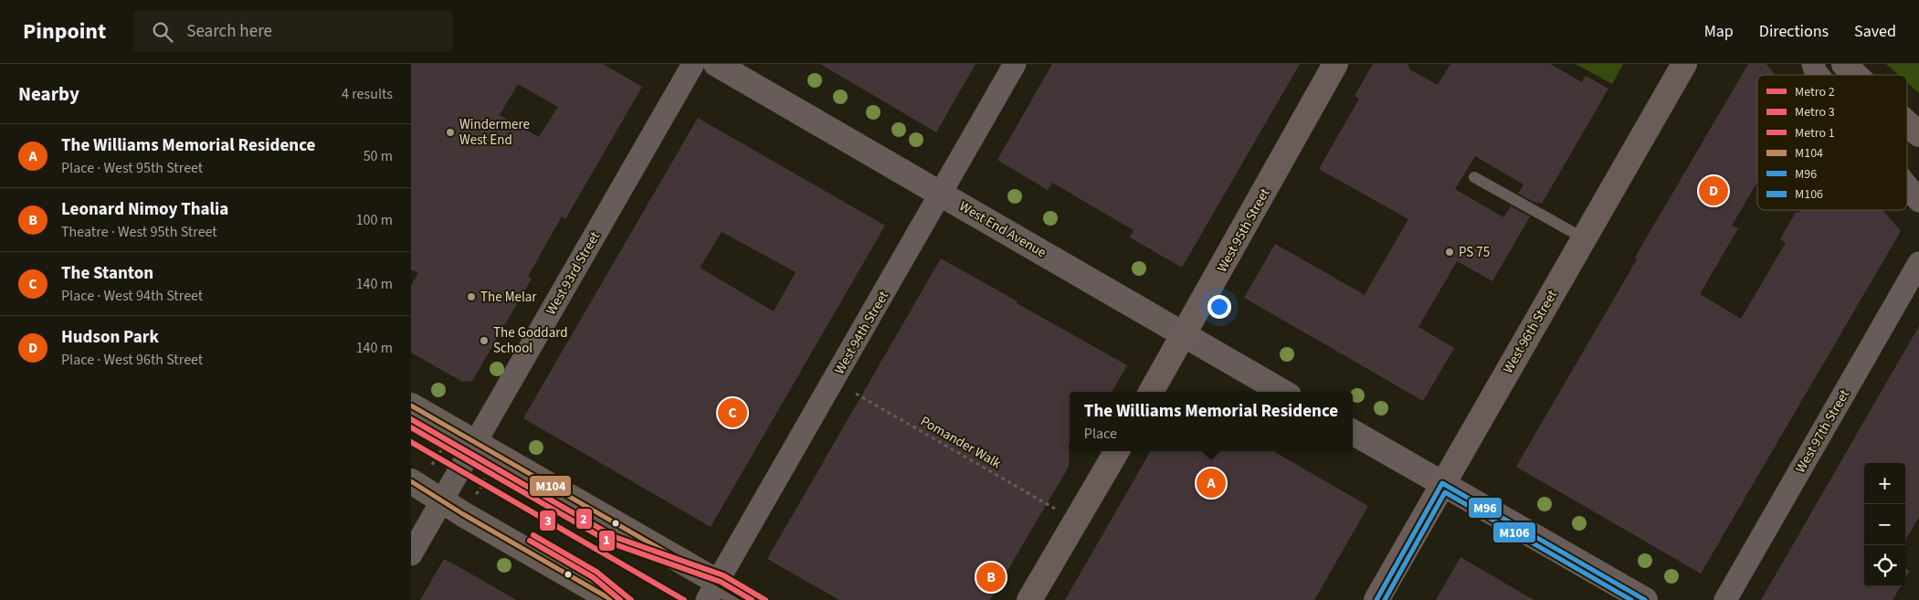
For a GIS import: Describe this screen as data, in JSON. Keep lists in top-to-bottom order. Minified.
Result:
{"streets":{"main road":["West 95th Street","West 96th Street"],"street":["West End Avenue","West 93rd Street","West 94th Street","West 97th Street"],"path":["Pomander Walk"]},"crossings":[["West End Avenue","West 95th Street"],["West End Avenue","West 94th Street"]],"places":["Windermere West End","PS 75","The Melar","The Goddard School"],"lines":["transit line M104","metro line 2","metro line 1","metro line 3","transit line M96","transit line M106"],"legend":["Metro 2","Metro 3","Metro 1","M104","M96","M106"],"page":{"header":"Pinpoint","search":"Search here","nav":["Map","Directions","Saved"],"heading":["Nearby","4 results"],"list":[{"mark":"A","name":"The Williams Memorial Residence","note":"Place · West 95th Street","value":"50 m"},{"mark":"B","name":"Leonard Nimoy Thalia","note":"Theatre · West 95th Street","value":"100 m"},{"mark":"C","name":"The Stanton","note":"Place · West 94th Street","value":"140 m"},{"mark":"D","name":"Hudson Park","note":"Place · West 96th Street","value":"140 m"}],"pins":["D","C","A","B"],"popup":["The Williams Memorial Residence","Place"],"map_buttons":["+","−"]}}
